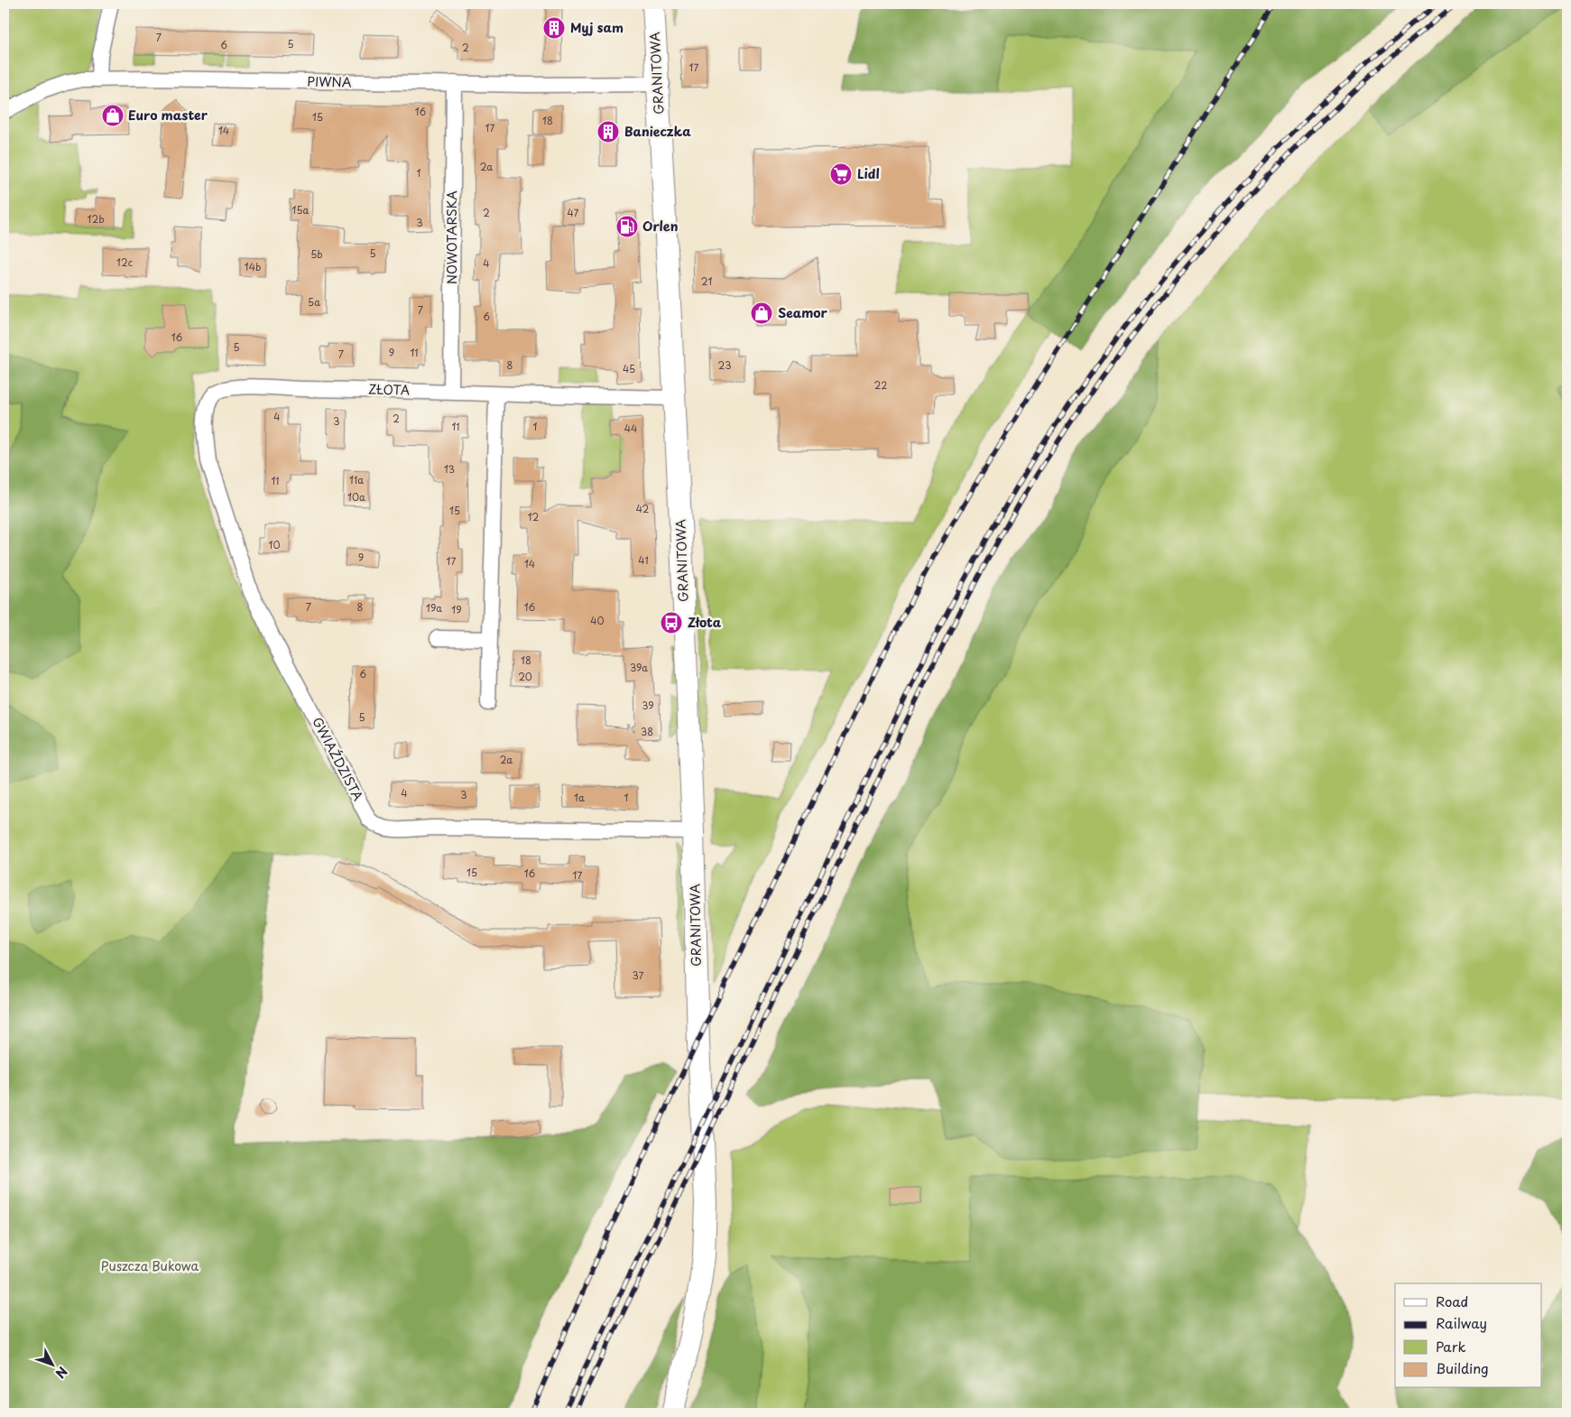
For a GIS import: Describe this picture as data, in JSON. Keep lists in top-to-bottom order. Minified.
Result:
{"streets":{"street":["GRANITOWA","PIWNA","NOWOTARSKA","ZŁOTA","GWIAŹDZISTA"]},"crossings":[["GRANITOWA","PIWNA"],["GRANITOWA","ZŁOTA"],["GRANITOWA","GWIAŹDZISTA"],["PIWNA","NOWOTARSKA"],["NOWOTARSKA","ZŁOTA"],["ZŁOTA","GWIAŹDZISTA"]],"parks":["Puszcza Bukowa"],"places":{"building":["Myj sam","Banieczka"],"shop":["Euro master","Seamor"],"supermarket":["Lidl"],"fuel station":["Orlen"],"bus stop":["Złota"]},"house_numbers":["7","5","6","2","17","16","15","18","17","14","2a","1","15a","2","47","12b","3","5","5b","12c","4","14b","21","5a","7","6","16","5","9","11","7","8","23","45","22","4","2","3","11","1","44","13","11a","11","10a","42","15","12","10","9","41","17","14","7","8","16","19a","19","40","18","39a","6","20","39","5","38","2a","4","3","1a","1","15","16","17","37"],"legend":["Road","Railway","Park","Building"],"north":"bottom right"}
